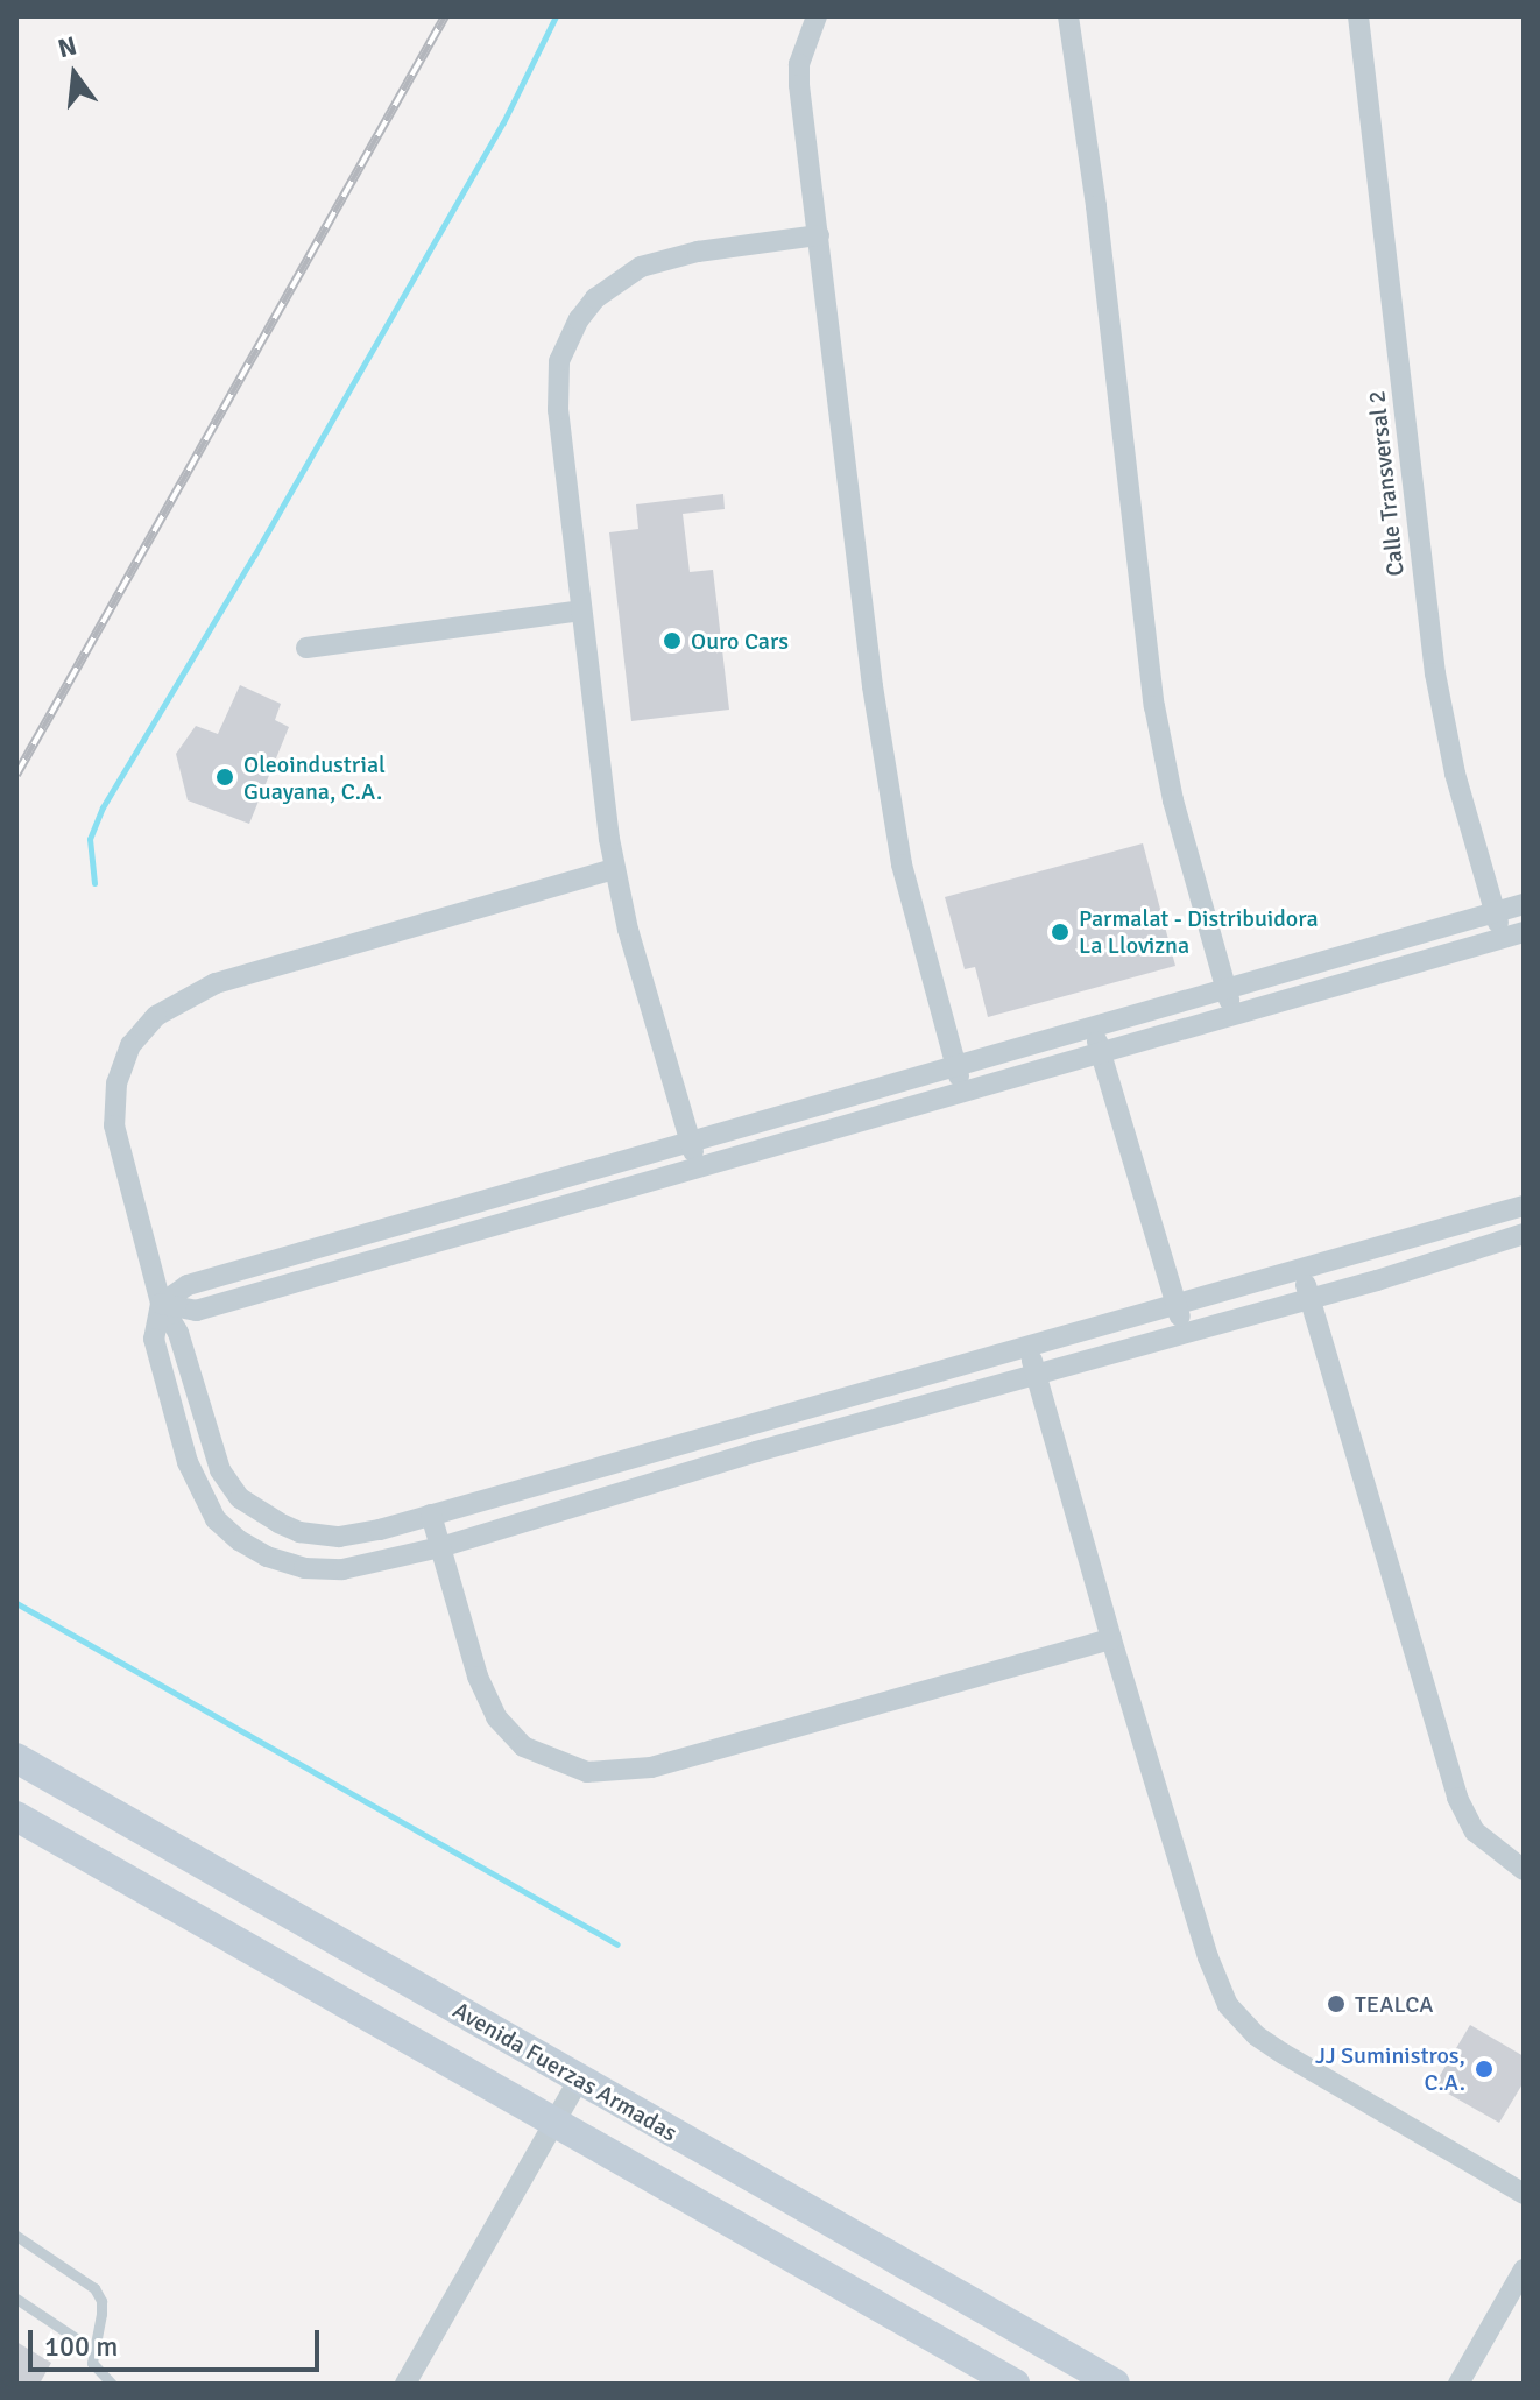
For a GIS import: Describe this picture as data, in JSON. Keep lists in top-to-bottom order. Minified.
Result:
{"streets":{"street":["Calle Transversal 2","Avenida Fuerzas Armadas"]},"places":["Ouro Cars","Oleoindustrial Guayana, C.A.","Parmalat - Distribuidora La Llovizna","TEALCA","JJ Suministros, C.A."],"scale_bar":"100 m","north":"top"}
